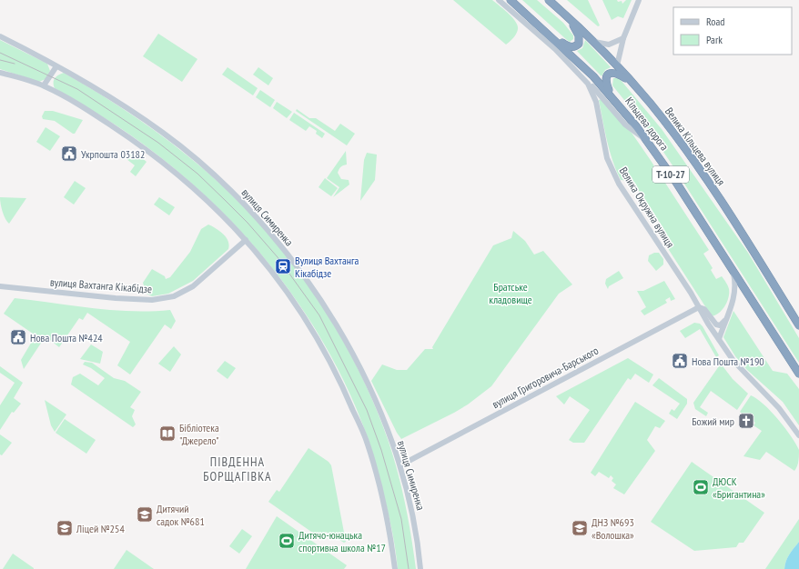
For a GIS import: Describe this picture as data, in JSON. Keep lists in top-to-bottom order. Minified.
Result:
{"streets":{"highway":["Кільцева дорога","Велика Кільцева вулиця","Т-10-27"],"street":["Велика Окружна вулиця","вулиця Симиренка","вулиця Вахтанга Кікабідзе","вулиця Григоровича-Барського"]},"crossings":[["Велика Окружна вулиця","вулиця Григоровича-Барського"],["вулиця Симиренка","вулиця Григоровича-Барського"]],"districts":["ПІВДЕННА БОРЩАГІВКА"],"parks":["Братське кладовище"],"places":{"public building":["Укрпошта 03182","Нова Пошта №424","Нова Пошта №190"],"station":["Вулиця Вахтанга Кікабідзе"],"church":["Божий мир"],"library":["Бібліотека \"Джерело\""],"sports":["ДЮСК «Бригантина»","Дитячо-юнацька спортивна школа №17"],"school or university":["Дитячий садок №681","Ліцей №254","ДНЗ №693 «Волошка»"]},"legend":["Road","Park"]}
